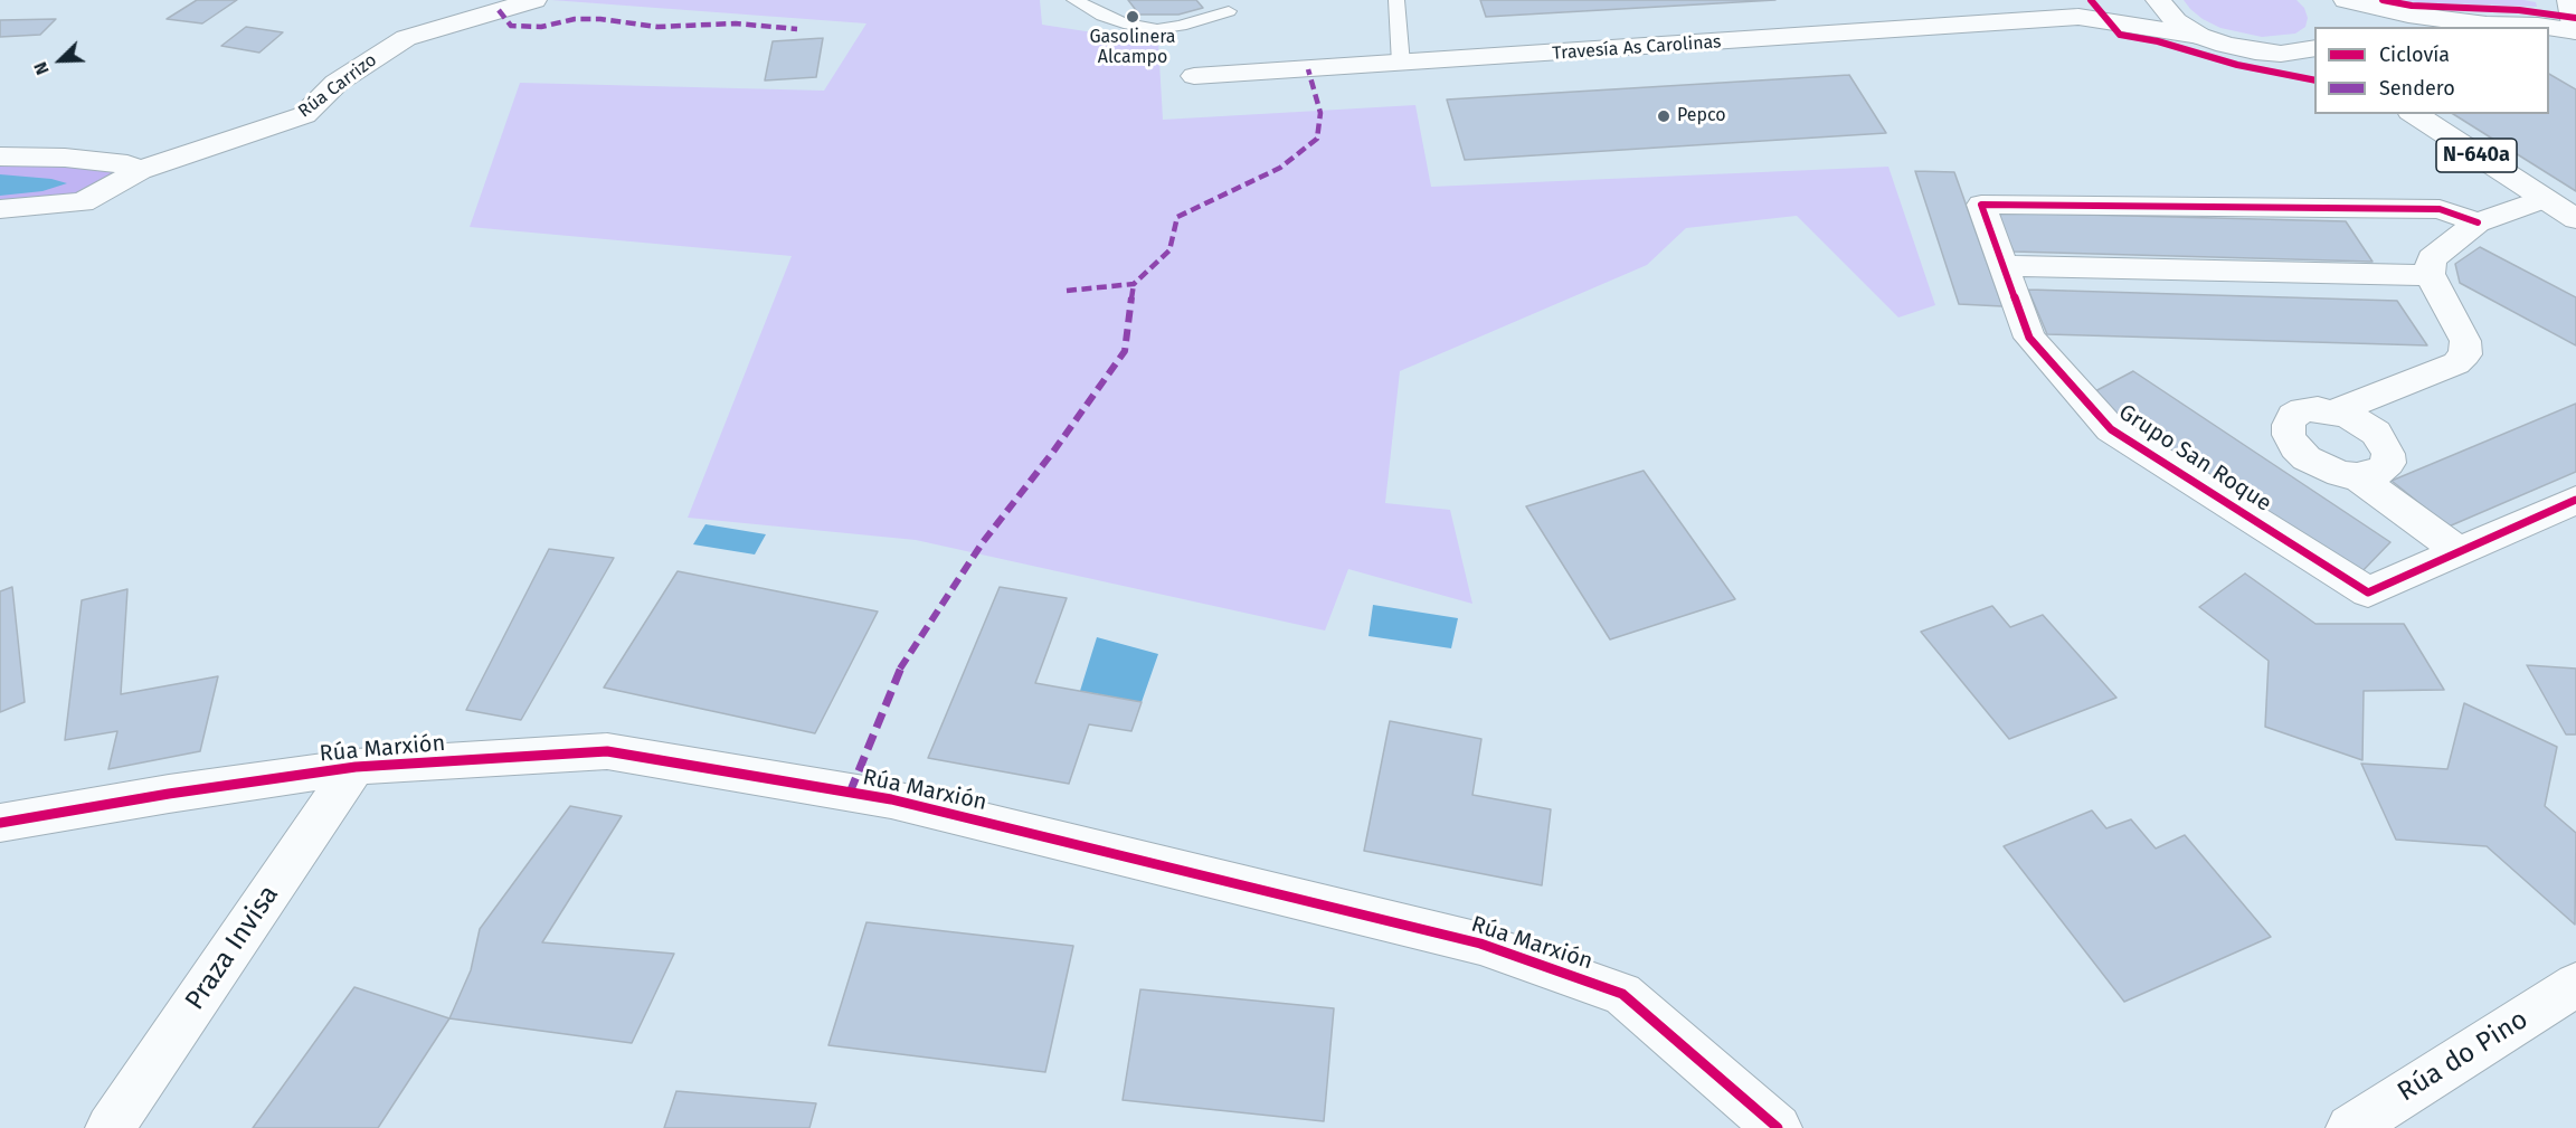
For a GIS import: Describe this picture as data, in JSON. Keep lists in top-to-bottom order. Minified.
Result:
{"streets":{"street":["Travesía As Carolinas","Rúa Carrizo","N-640a","Grupo San Roque","Rúa Marxión","Praza Invisa","Rúa do Pino"]},"crossings":[["Rúa Marxión","Praza Invisa"]],"places":["Gasolinera Alcampo","Pepco"],"legend":["Ciclovía","Sendero"],"north":"bottom left"}
